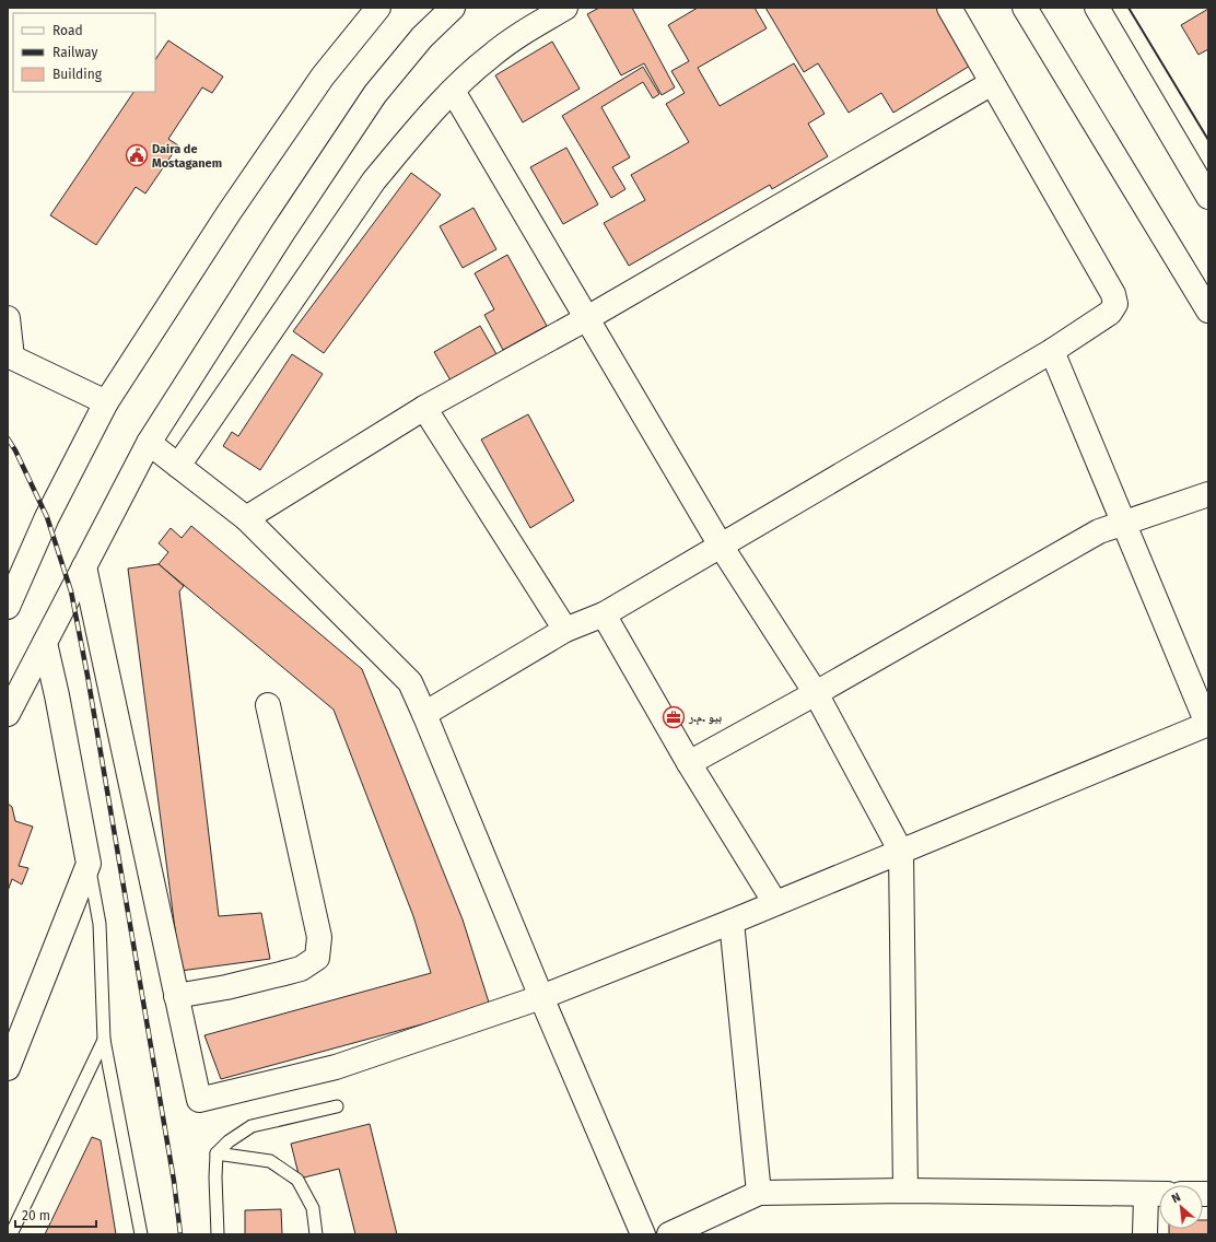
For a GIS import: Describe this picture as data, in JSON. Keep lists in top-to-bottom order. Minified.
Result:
{"places":{"public building":["Daira de Mostaganem"],"office":["بيو .م.ر"]},"legend":["Road","Railway","Building"],"scale_bar":"20 m","north":"top left"}
